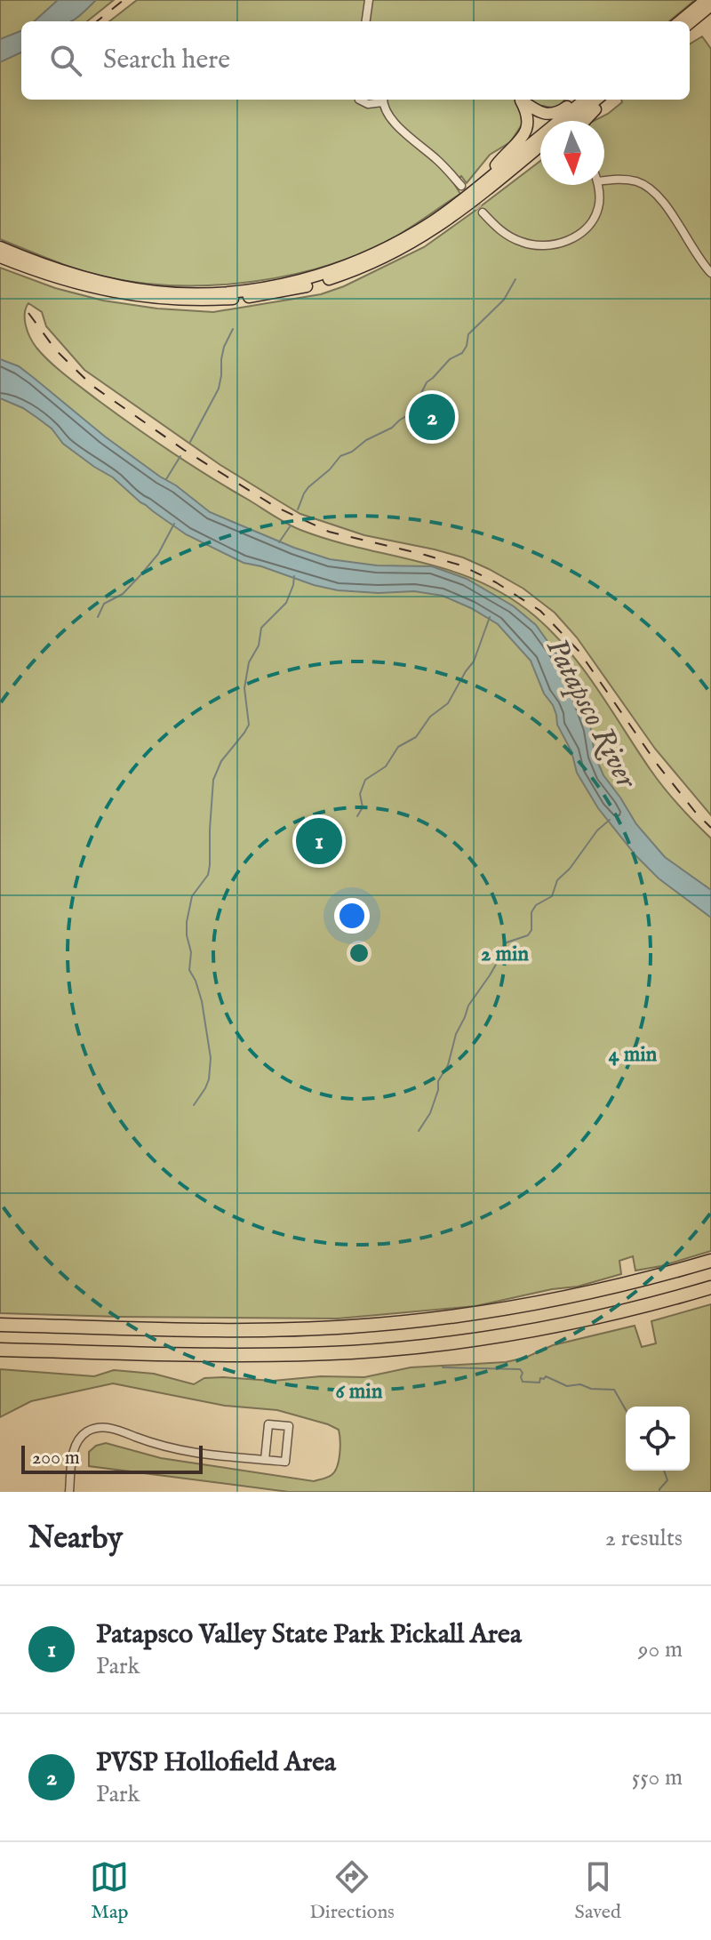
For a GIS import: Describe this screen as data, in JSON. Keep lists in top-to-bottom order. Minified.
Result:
{"water":["Patapsco River"],"scale_bar":"200 m","north":"bottom","page":{"search":"Search here","pins":["2","1"],"scale":"200 m","heading":["Nearby","2 results"],"list":[{"mark":"1","name":"Patapsco Valley State Park Pickall Area","note":"Park","value":"90 m"},{"mark":"2","name":"PVSP Hollofield Area","note":"Park","value":"550 m"}],"nav":["Map","Directions","Saved"]},"rings":["2 min","4 min","6 min"]}
